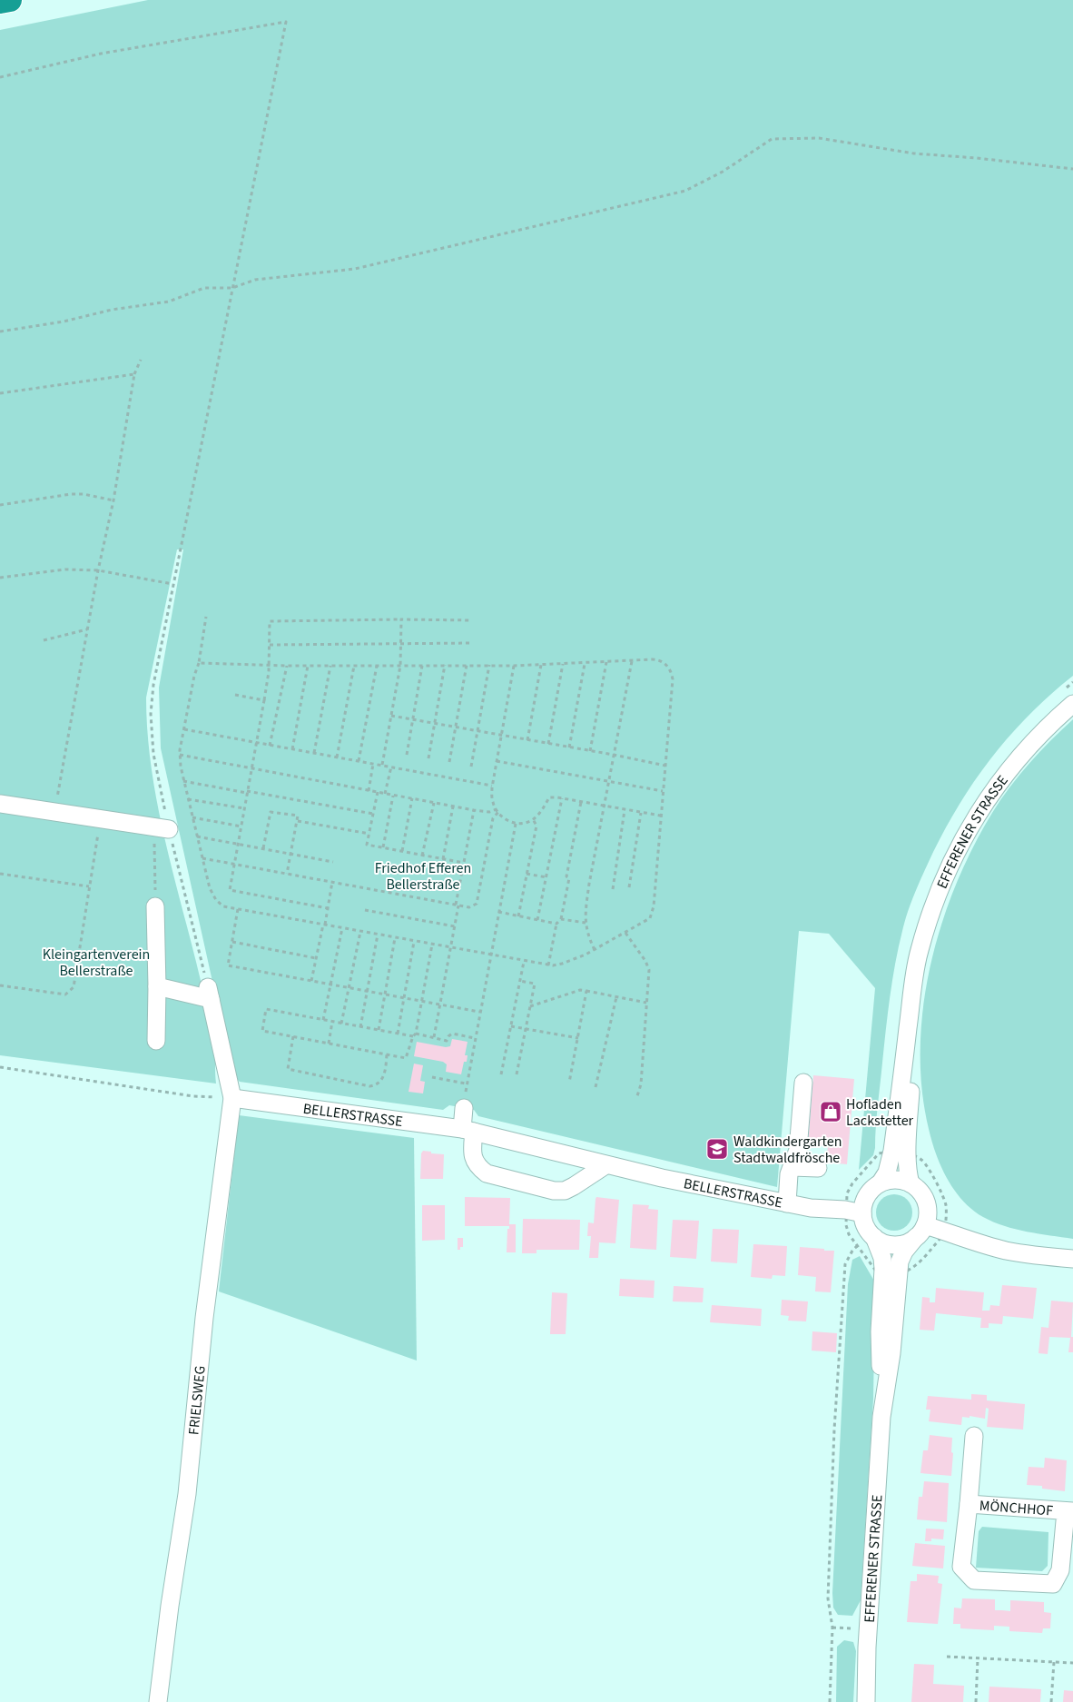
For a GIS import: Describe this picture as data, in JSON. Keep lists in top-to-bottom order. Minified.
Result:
{"streets":{"street":["EFFERENER STRASSE","BELLERSTRASSE","FRIELSWEG","MÖNCHHOF"]},"crossings":[["EFFERENER STRASSE","BELLERSTRASSE"],["BELLERSTRASSE","FRIELSWEG"]],"parks":["Friedhof Efferen Bellerstraße","Kleingartenverein Bellerstraße"],"places":{"shop":["Hofladen Lackstetter"],"school or university":["Waldkindergarten Stadtwaldfrösche"]}}
